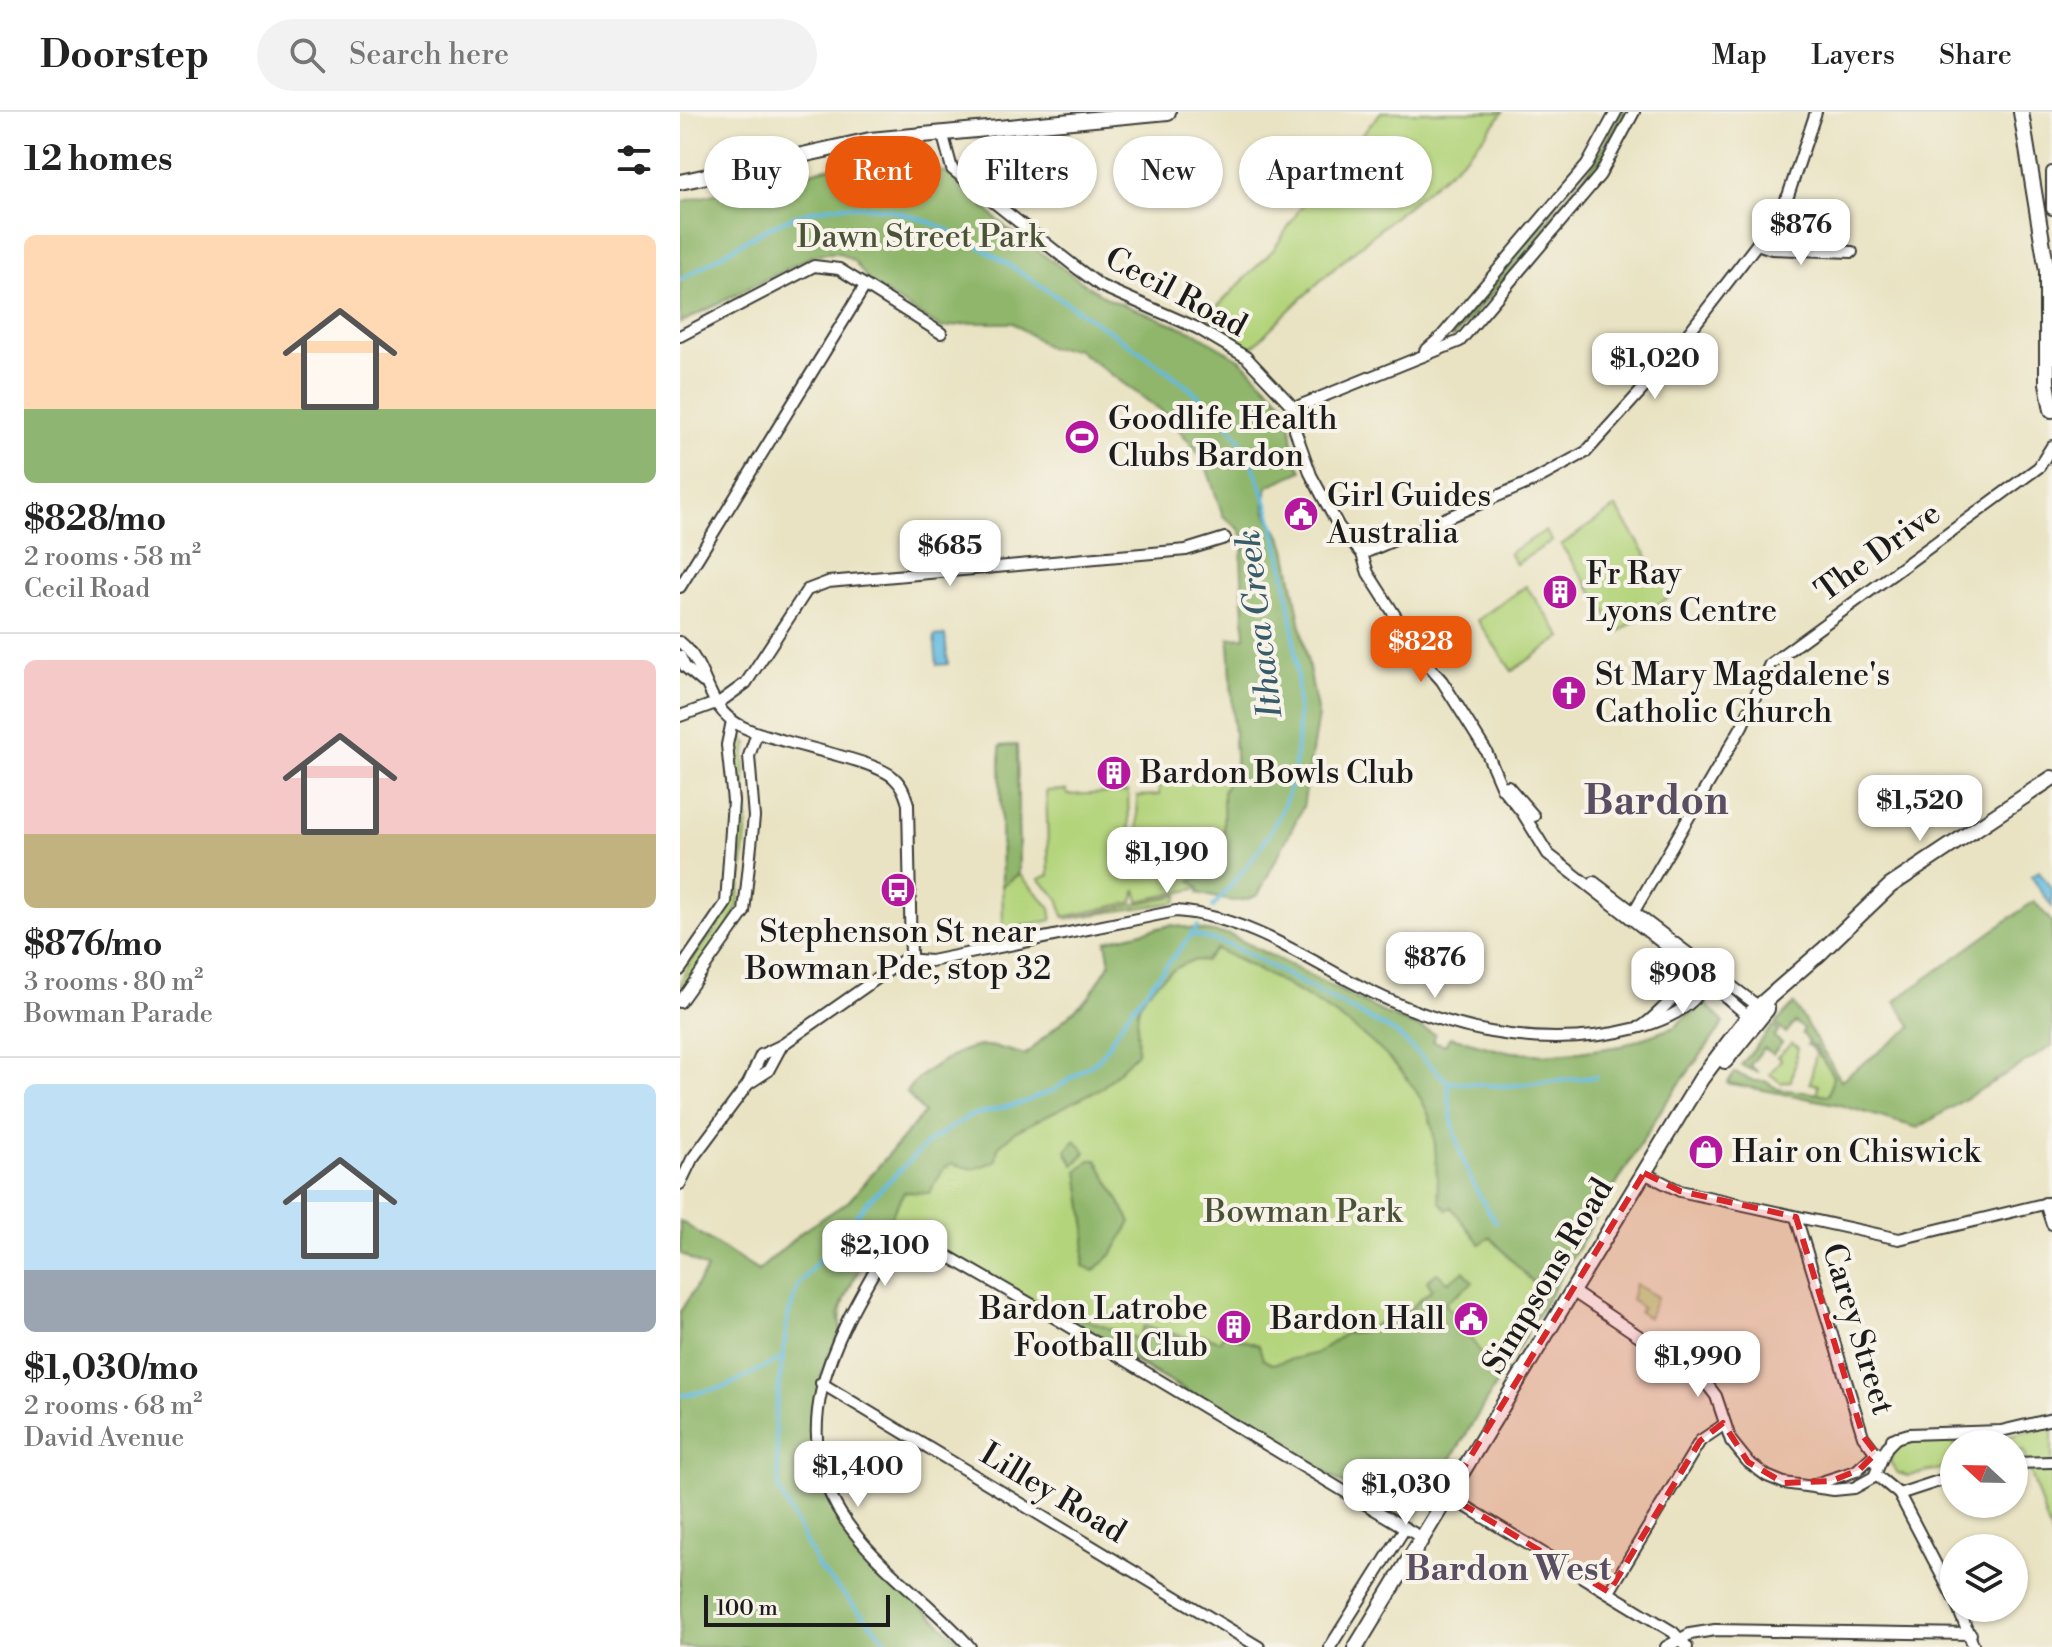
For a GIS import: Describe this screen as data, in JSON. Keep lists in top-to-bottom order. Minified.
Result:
{"streets":{"main road":["Simpsons Road"],"street":["Cecil Road","The Drive","Carey Street","Lilley Road"]},"crossings":[["Simpsons Road","Carey Street"]],"districts":["Bardon","Bardon West"],"water":["Ithaca Creek"],"parks":["Dawn Street Park","Bowman Park"],"places":{"sports":["Goodlife Health Clubs Bardon"],"public building":["Girl Guides Australia","Bardon Hall"],"building":["Fr Ray Lyons Centre","Bardon Bowls Club","Bardon Latrobe Football Club"],"church":["St Mary Magdalene's Catholic Church"],"bus stop":["Stephenson St near Bowman Pde, stop 32"],"shop":["Hair on Chiswick"]},"scale_bar":"100 m","north":"left","page":{"header":"Doorstep","search":"Search here","nav":["Map","Layers","Share"],"heading":"12 homes","chip":["Buy","Rent","Filters","New","Apartment"],"price":["$876","$1,020","$685","$828","$1,520","$1,190","$876","$908","$2,100","$1,990","$1,400","$1,030"],"list":[{"name":"$828/mo","note":"2 rooms · 58 m² · Cecil Road"},{"name":"$876/mo","note":"3 rooms · 80 m² · Bowman Parade"},{"name":"$1,030/mo","note":"2 rooms · 68 m² · David Avenue"}],"scale":"100 m"}}
